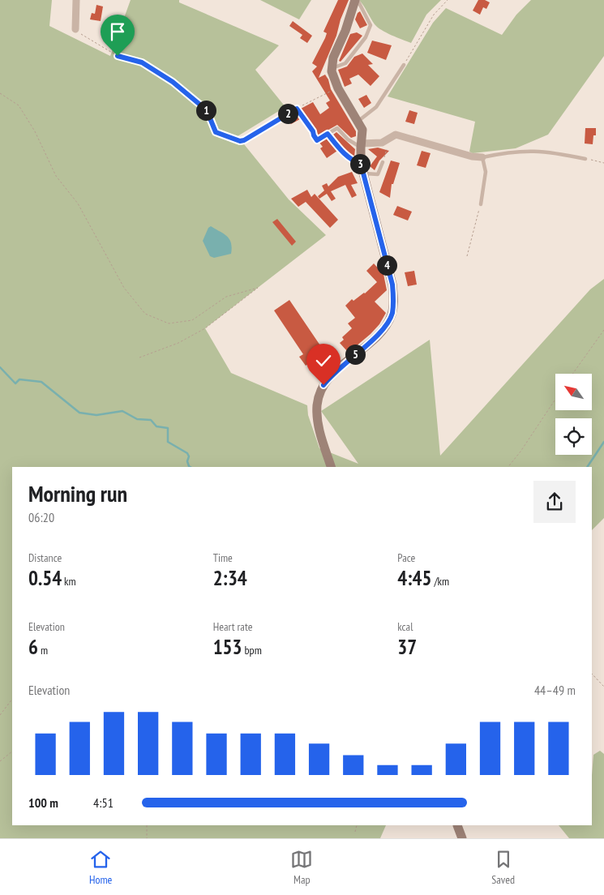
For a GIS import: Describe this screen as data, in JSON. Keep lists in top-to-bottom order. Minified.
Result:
{"north":"top left","page":{"pins":["1","2","3","4","5"],"heading":["Morning run","06:20"],"stats":[["Distance","0.54 km"],["Time","2:34"],["Pace","4:45 /km"],["Elevation","6 m"],["Heart rate","153 bpm"],["kcal","37"]],"chart":["Elevation","44–49 m"],"list":[{"name":"100 m","note":"4:51"}],"tabs":["Home","Map","Saved"]}}
